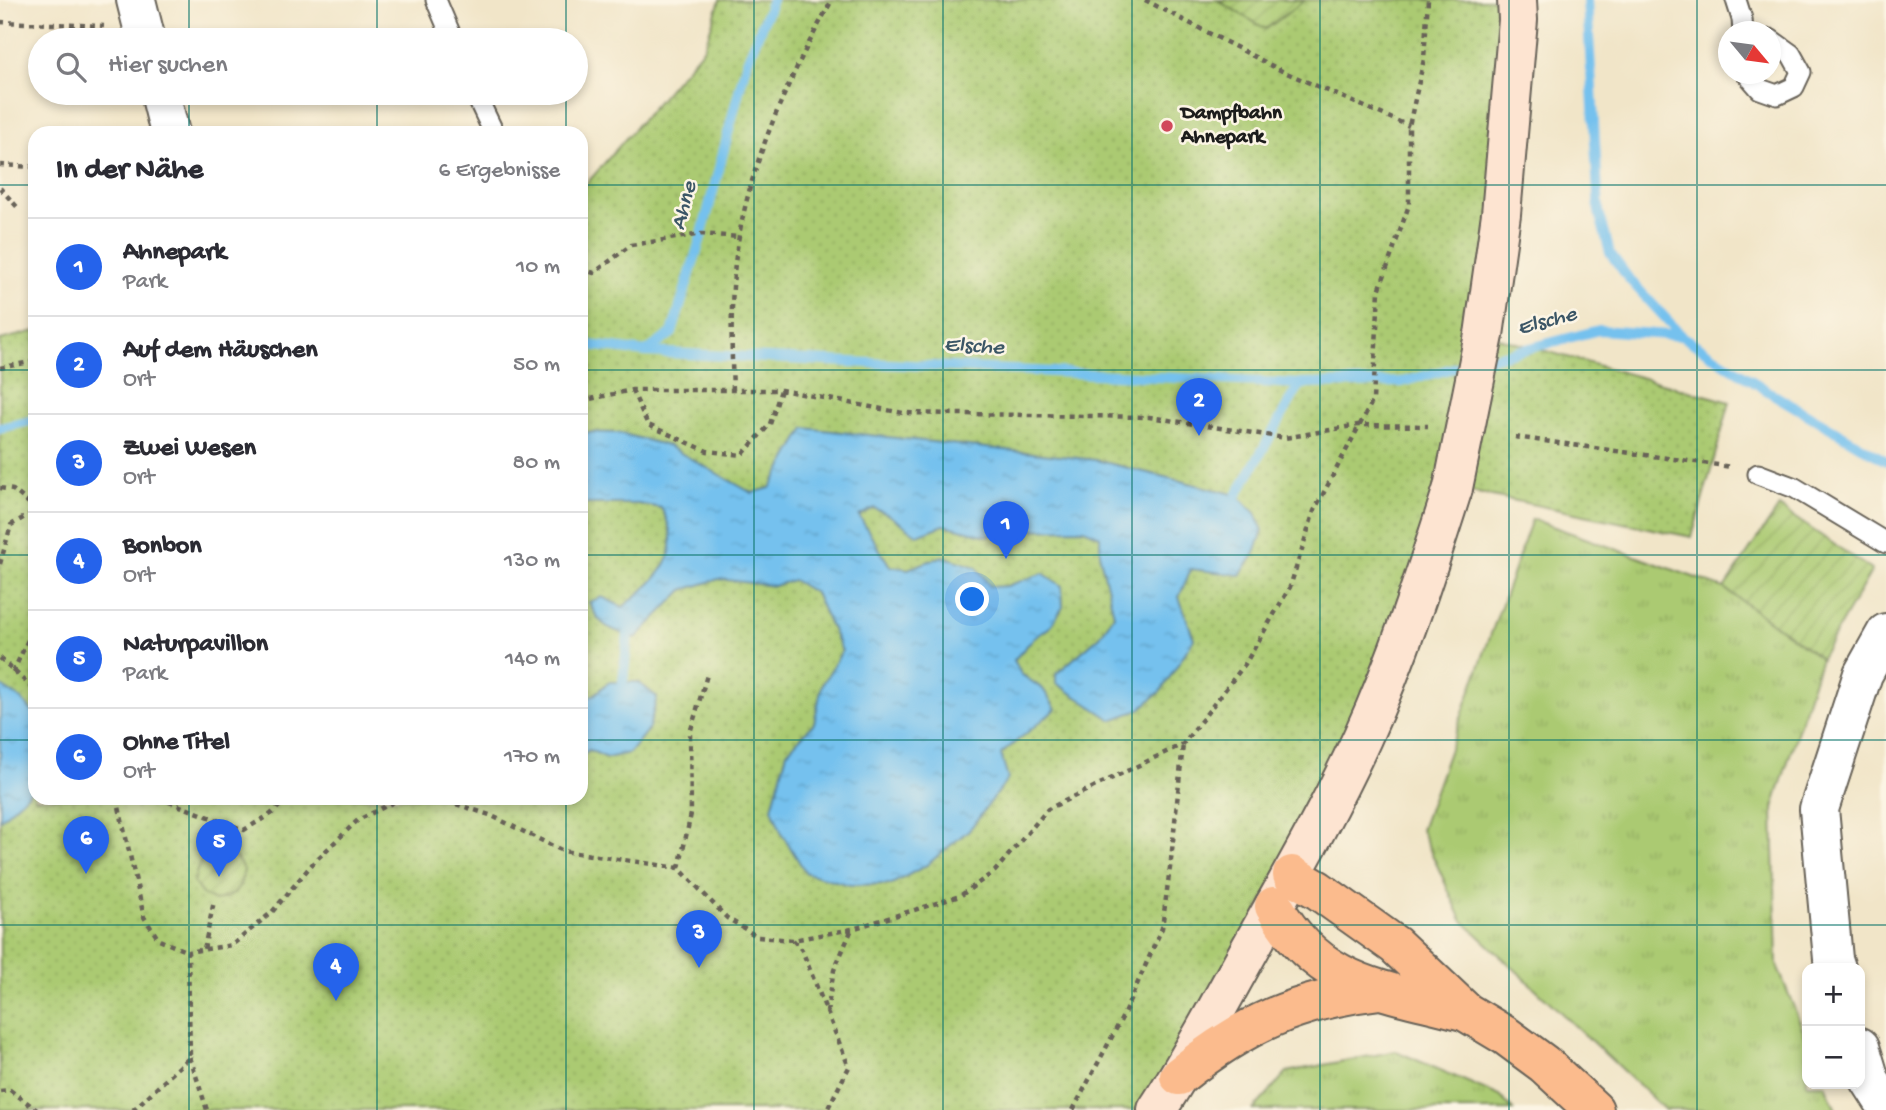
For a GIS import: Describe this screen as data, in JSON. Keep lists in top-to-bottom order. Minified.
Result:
{"water":["Ahne","Elsche"],"places":["Dampfbahn Ahnepark"],"north":"bottom right","page":{"search":"Hier suchen","heading":["In der Nähe","6 Ergebnisse"],"list":[{"mark":"1","name":"Ahnepark","note":"Park","value":"10 m"},{"mark":"2","name":"Auf dem Häuschen","note":"Ort","value":"50 m"},{"mark":"3","name":"Zwei Wesen","note":"Ort","value":"80 m"},{"mark":"4","name":"Bonbon","note":"Ort","value":"130 m"},{"mark":"5","name":"Naturpavillon","note":"Park","value":"140 m"},{"mark":"6","name":"Ohne Titel","note":"Ort","value":"170 m"}],"pins":["2","1","6","5","3","4"],"map_buttons":["+","−"]}}
